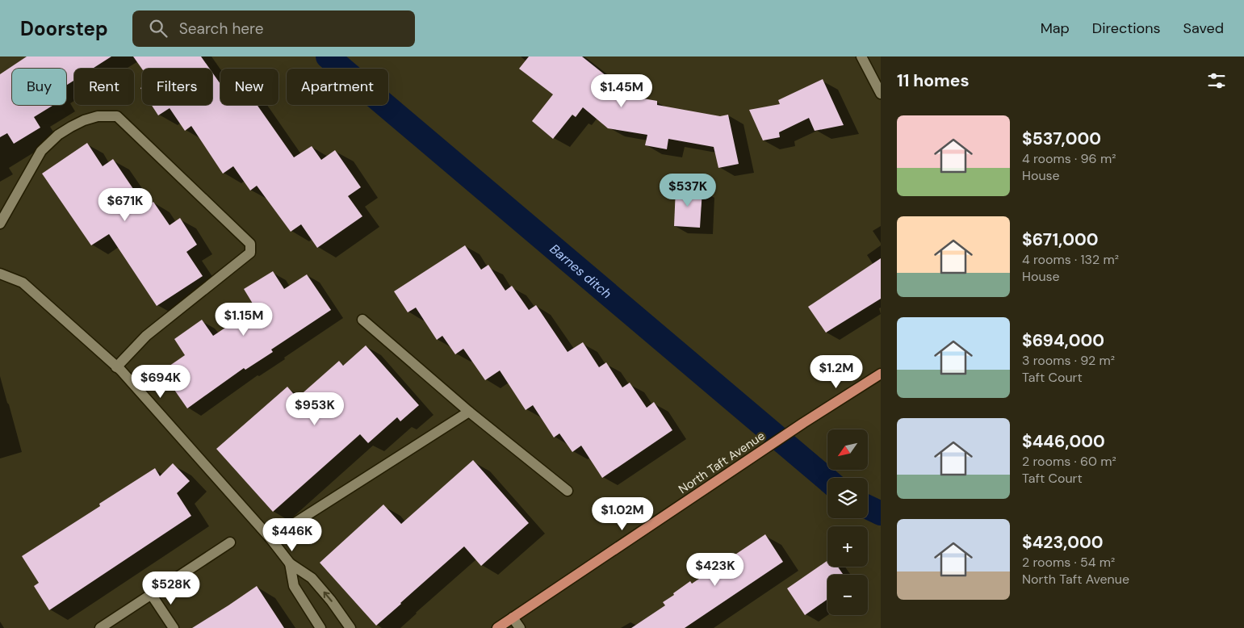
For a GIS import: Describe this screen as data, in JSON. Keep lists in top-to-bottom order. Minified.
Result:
{"streets":{"main road":["North Taft Avenue"]},"water":["Barnes ditch"],"north":"bottom left","page":{"header":"Doorstep","search":"Search here","nav":["Map","Directions","Saved"],"heading":"11 homes","chip":["Buy","Rent","Filters","New","Apartment"],"price":["$1.45M","$537K","$671K","$1.15M","$1.2M","$694K","$953K","$1.02M","$446K","$423K","$528K"],"list":[{"name":"$537,000","note":"4 rooms · 96 m² · House"},{"name":"$671,000","note":"4 rooms · 132 m² · House"},{"name":"$694,000","note":"3 rooms · 92 m² · Taft Court"},{"name":"$446,000","note":"2 rooms · 60 m² · Taft Court"},{"name":"$423,000","note":"2 rooms · 54 m² · North Taft Avenue"}],"map_buttons":["+","−"]}}
